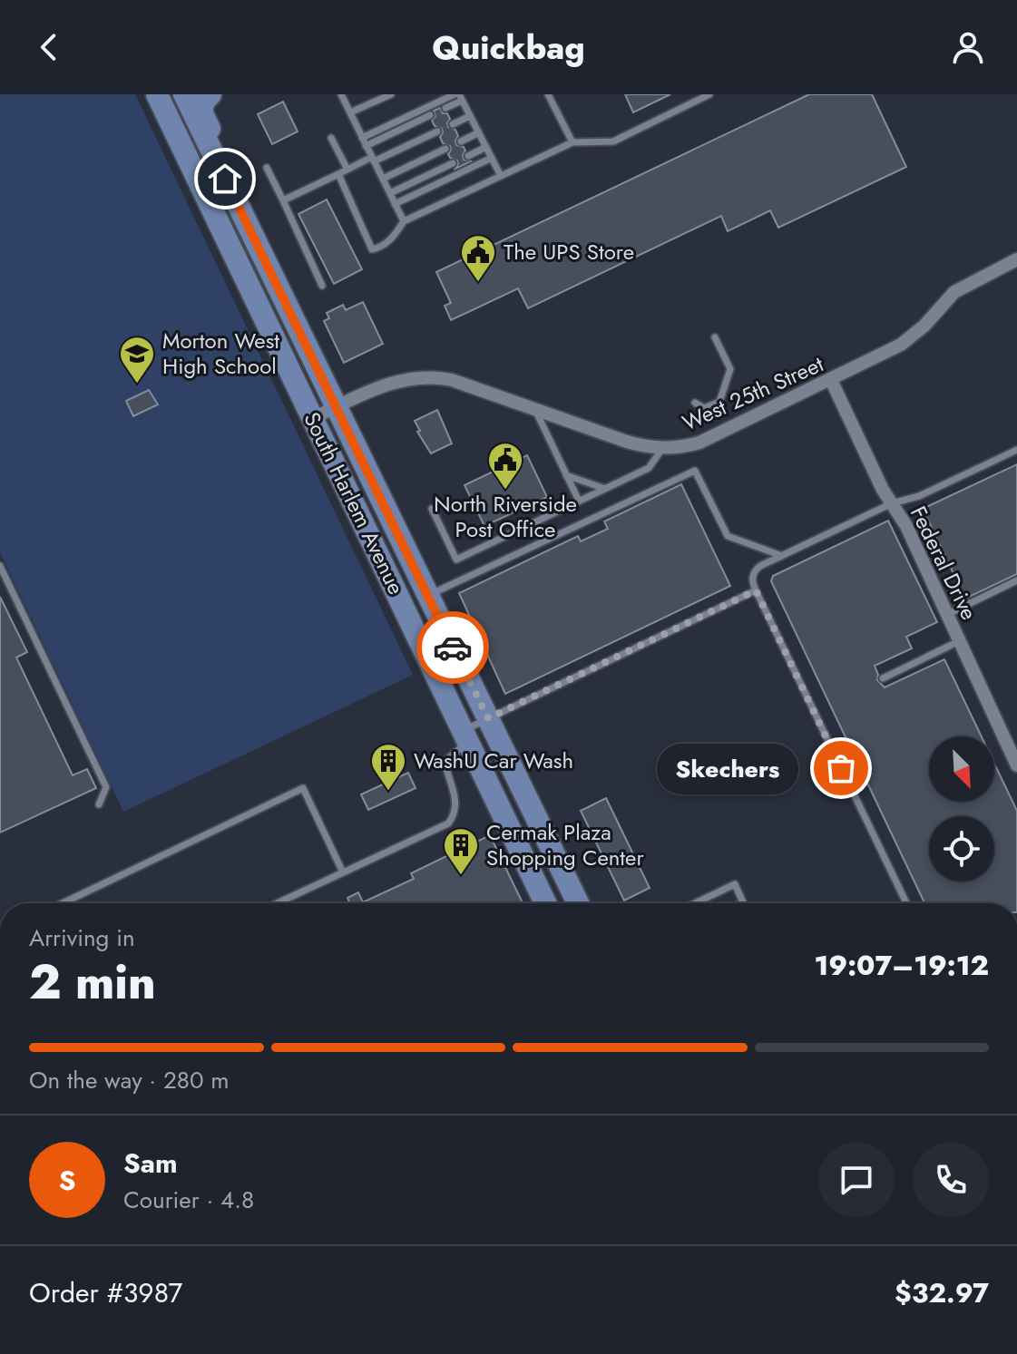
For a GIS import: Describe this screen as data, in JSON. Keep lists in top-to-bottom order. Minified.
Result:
{"streets":{"main road":["South Harlem Avenue"],"street":["West 25th Street","Federal Drive"]},"crossings":[["West 25th Street","South Harlem Avenue"],["West 25th Street","Federal Drive"]],"places":{"public building":["The UPS Store","North Riverside Post Office"],"school or university":["Morton West High School"],"other":["Skechers"],"building":["WashU Car Wash","Cermak Plaza Shopping Center"]},"north":"bottom right","page":{"header":"Quickbag","bubble":"Skechers","heading":["2 min","Arriving in","19:07–19:12"],"panel":["Sam","Courier · 4.8","Order #3987","$32.97"],"bar":"On the way · 280 m","round":"S"}}
